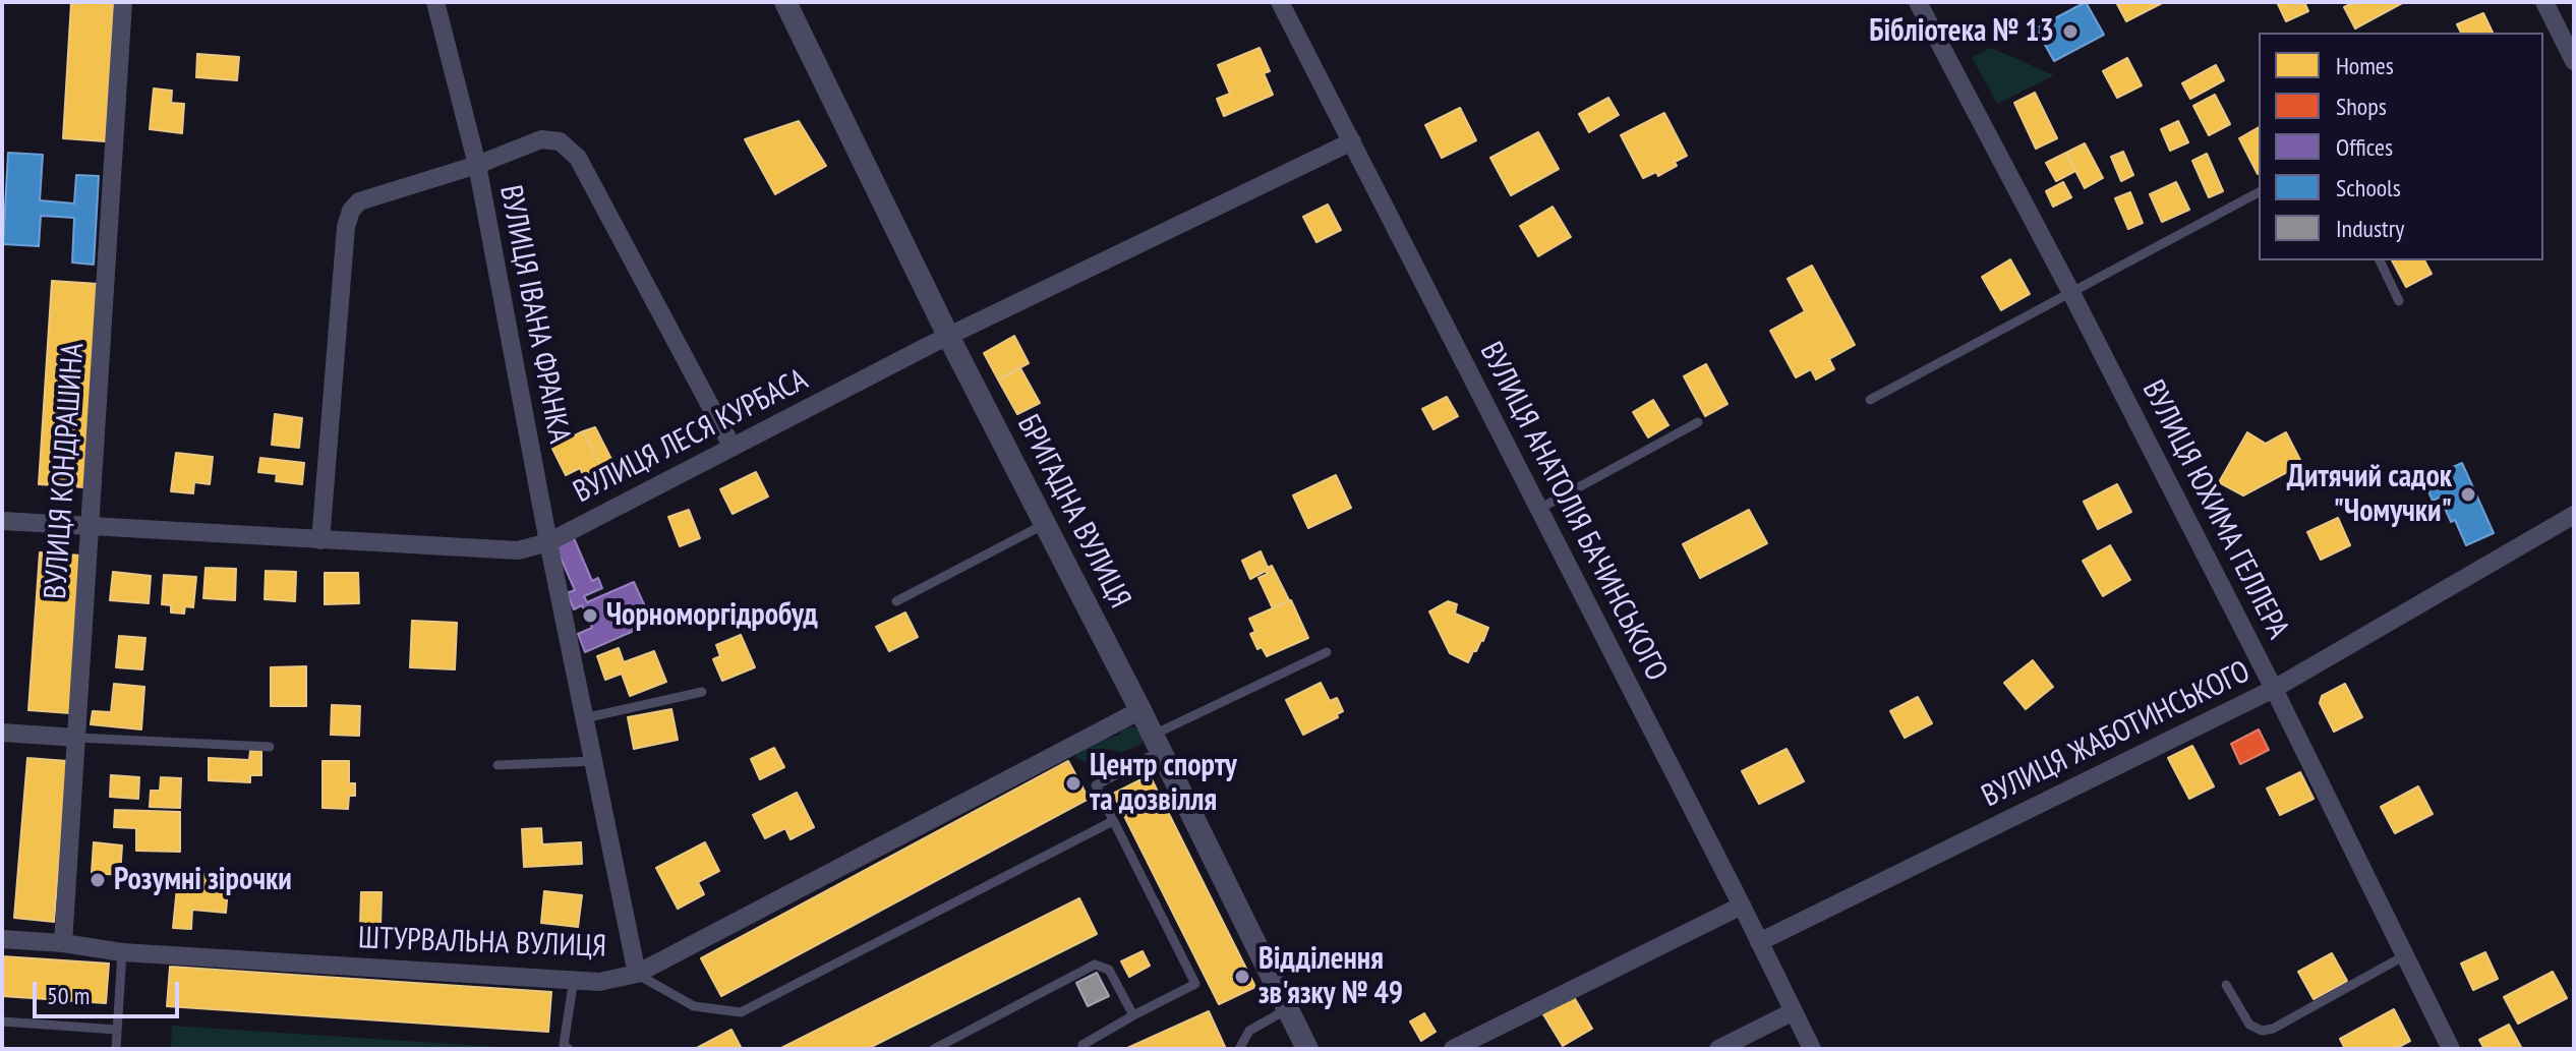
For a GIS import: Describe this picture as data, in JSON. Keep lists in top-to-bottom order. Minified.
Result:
{"streets":{"street":["ВУЛИЦЯ ІВАНА ФРАНКА","ВУЛИЦЯ ЛЕСЯ КУРБАСА","ВУЛИЦЯ КОНДРАШИНА","ВУЛИЦЯ ЮХИМА ГЕЛЛЕРА","БРИГАДНА ВУЛИЦЯ","ВУЛИЦЯ АНАТОЛІЯ БАЧИНСЬКОГО","ВУЛИЦЯ ЖАБОТИНСЬКОГО","ШТУРВАЛЬНА ВУЛИЦЯ"]},"crossings":[["ВУЛИЦЯ ІВАНА ФРАНКА","ВУЛИЦЯ ЛЕСЯ КУРБАСА"],["ВУЛИЦЯ ІВАНА ФРАНКА","ШТУРВАЛЬНА ВУЛИЦЯ"],["ВУЛИЦЯ ЛЕСЯ КУРБАСА","ВУЛИЦЯ КОНДРАШИНА"],["ВУЛИЦЯ ЛЕСЯ КУРБАСА","БРИГАДНА ВУЛИЦЯ"],["ВУЛИЦЯ ЛЕСЯ КУРБАСА","ВУЛИЦЯ АНАТОЛІЯ БАЧИНСЬКОГО"],["ВУЛИЦЯ КОНДРАШИНА","ШТУРВАЛЬНА ВУЛИЦЯ"],["ВУЛИЦЯ ЮХИМА ГЕЛЛЕРА","ВУЛИЦЯ ЖАБОТИНСЬКОГО"],["БРИГАДНА ВУЛИЦЯ","ШТУРВАЛЬНА ВУЛИЦЯ"],["ВУЛИЦЯ АНАТОЛІЯ БАЧИНСЬКОГО","ВУЛИЦЯ ЖАБОТИНСЬКОГО"]],"places":["Бібліотека № 13","Дитячий садок \"Чомучки\"","Чорноморгідробуд","Центр спорту та дозвілля","Розумні зірочки","Відділення зв'язку № 49"],"legend":["Homes","Shops","Offices","Schools","Industry"],"scale_bar":"50 m"}
